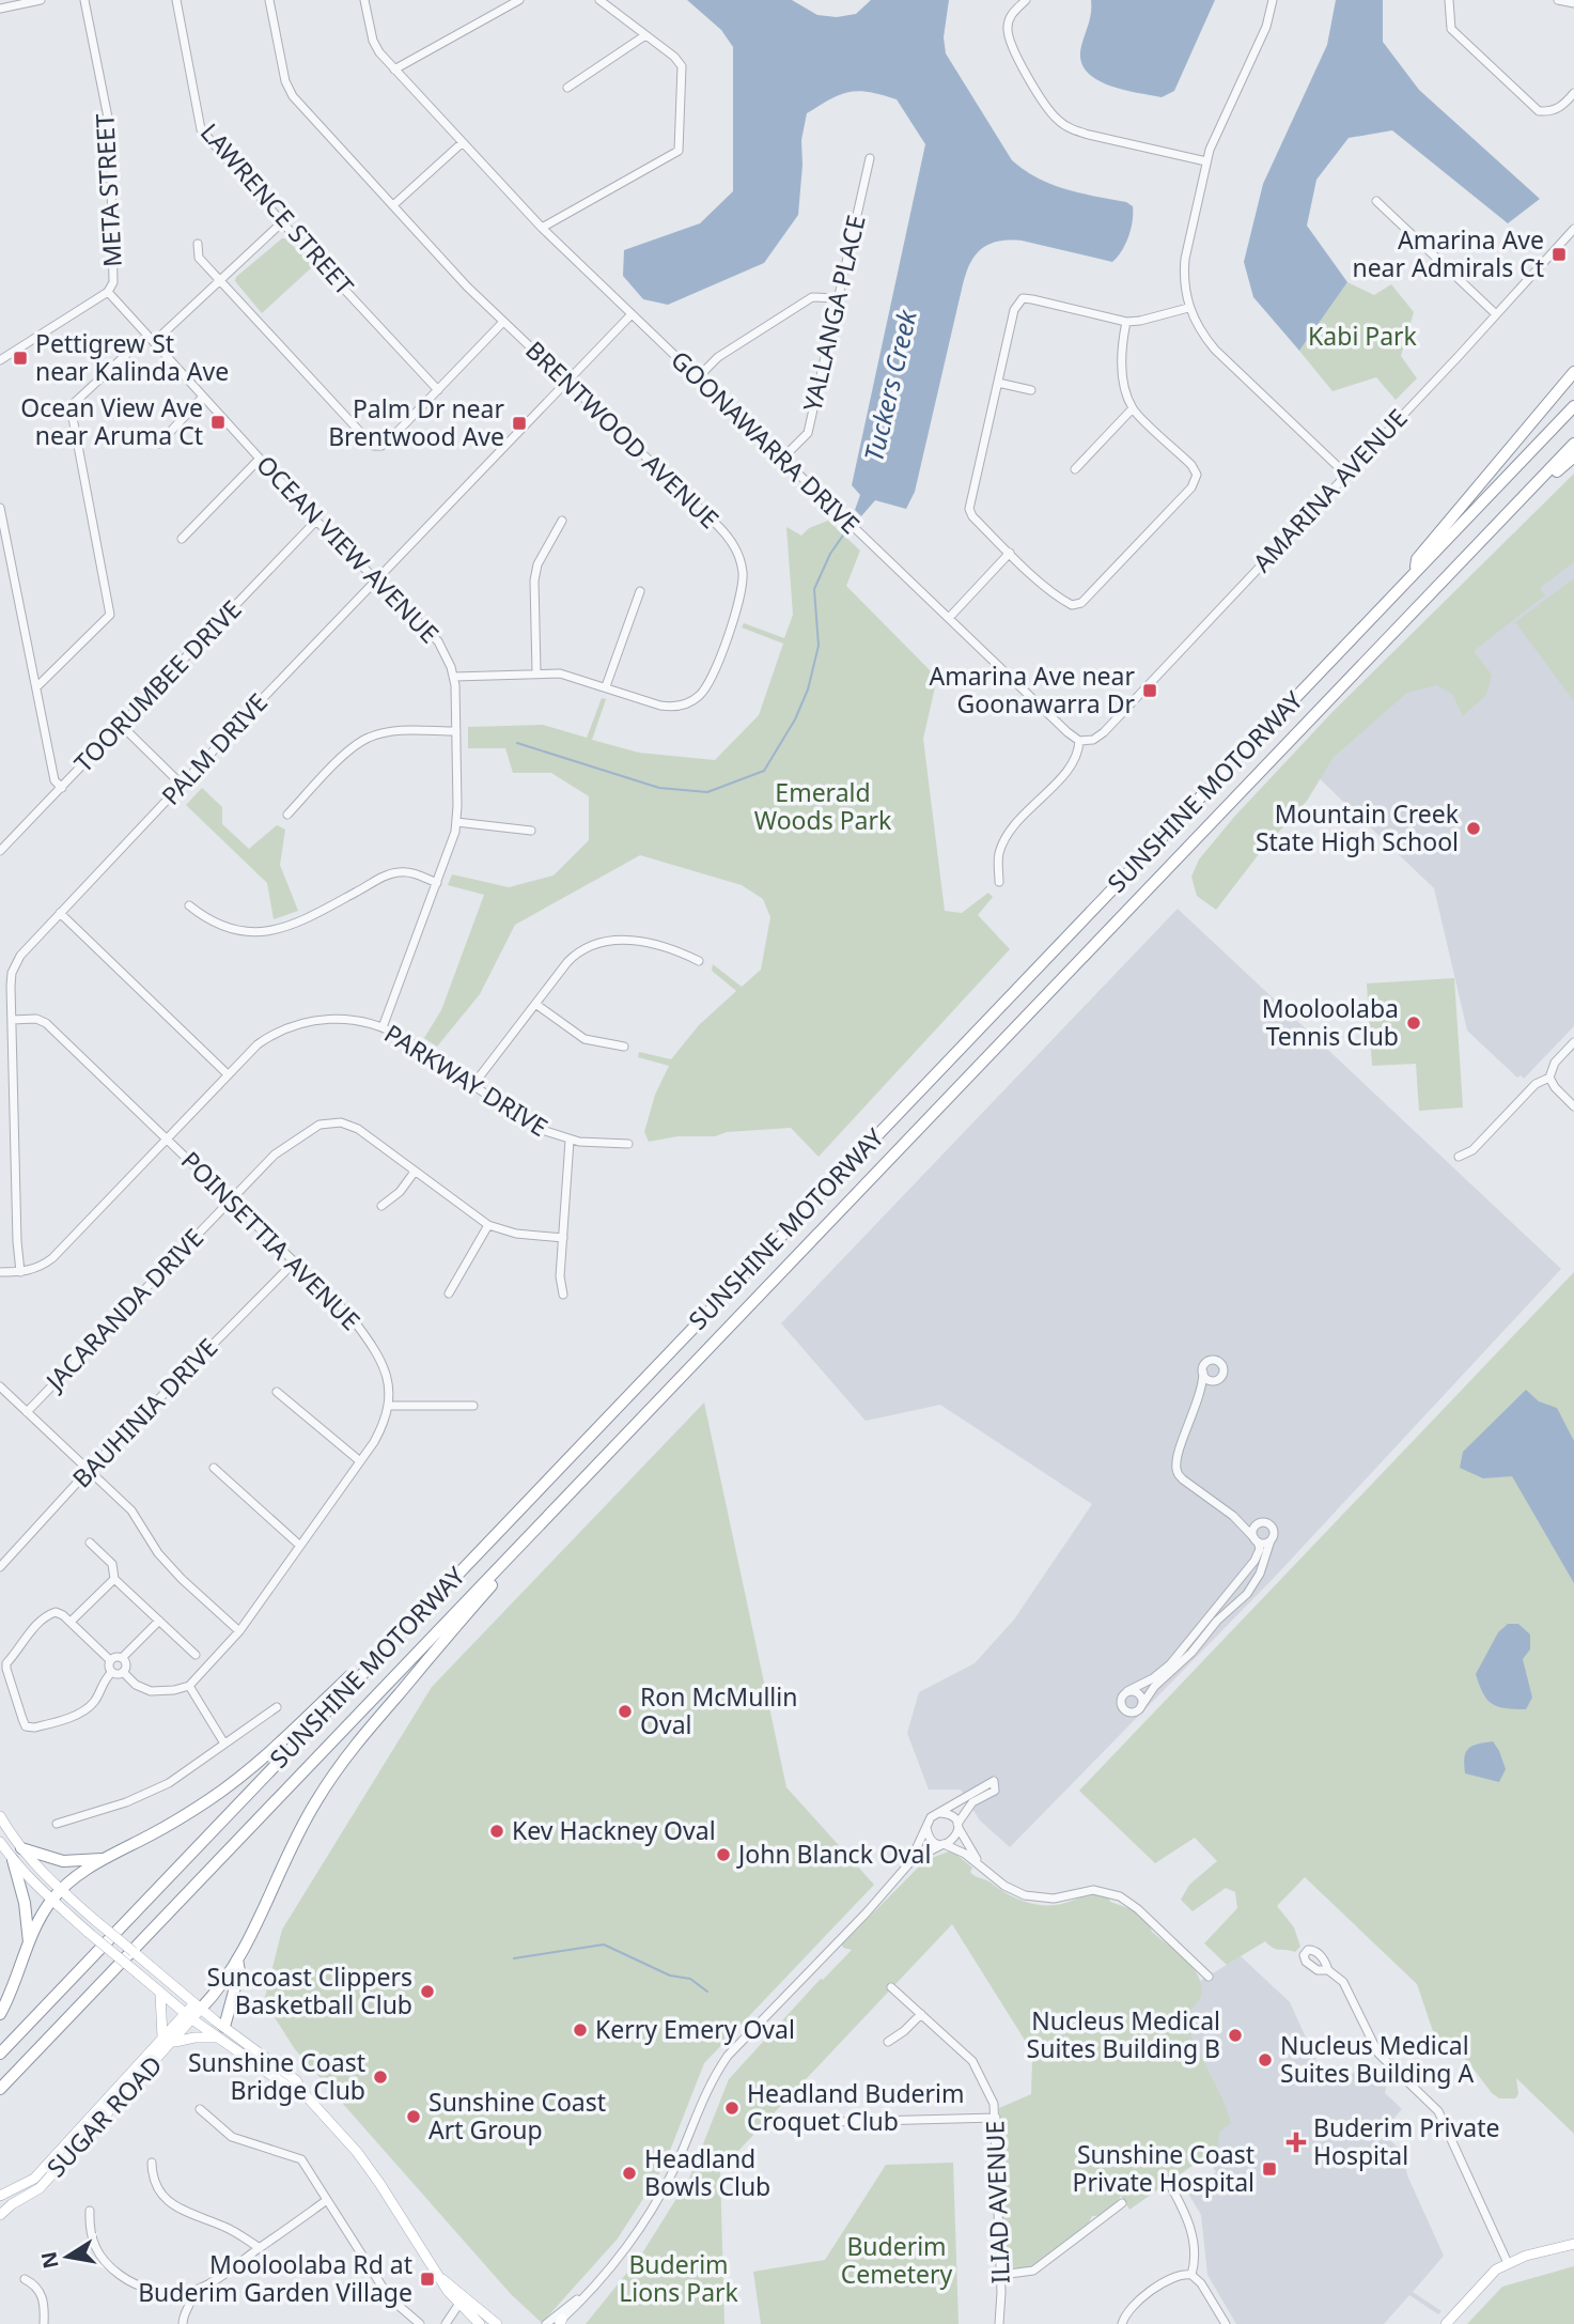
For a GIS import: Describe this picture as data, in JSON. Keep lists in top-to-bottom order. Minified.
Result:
{"streets":{"highway":["SUNSHINE MOTORWAY"],"main road":["SUGAR ROAD"],"street":["META STREET","LAWRENCE STREET","YALLANGA PLACE","BRENTWOOD AVENUE","GOONAWARRA DRIVE","AMARINA AVENUE","OCEAN VIEW AVENUE","TOORUMBEE DRIVE","PALM DRIVE","PARKWAY DRIVE","POINSETTIA AVENUE","JACARANDA DRIVE","BAUHINIA DRIVE","ILIAD AVENUE"]},"crossings":[["META STREET","OCEAN VIEW AVENUE"],["YALLANGA PLACE","GOONAWARRA DRIVE"],["BRENTWOOD AVENUE","OCEAN VIEW AVENUE"],["BRENTWOOD AVENUE","PALM DRIVE"],["GOONAWARRA DRIVE","AMARINA AVENUE"],["GOONAWARRA DRIVE","PALM DRIVE"],["OCEAN VIEW AVENUE","TOORUMBEE DRIVE"],["OCEAN VIEW AVENUE","PALM DRIVE"],["OCEAN VIEW AVENUE","PARKWAY DRIVE"],["PARKWAY DRIVE","POINSETTIA AVENUE"],["POINSETTIA AVENUE","JACARANDA DRIVE"],["POINSETTIA AVENUE","BAUHINIA DRIVE"]],"water":["Tuckers Creek"],"parks":["Kabi Park","Emerald Woods Park","Buderim Cemetery","Buderim Lions Park"],"places":{"transit":["Amarina Ave near Admirals Ct","Pettigrew St near Kalinda Ave","Ocean View Ave near Aruma Ct","Palm Dr near Brentwood Ave","Amarina Ave near Goonawarra Dr","Sunshine Coast Private Hospital","Mooloolaba Rd at Buderim Garden Village"],"other":["Mountain Creek State High School","Mooloolaba Tennis Club","Ron McMullin Oval","Kev Hackney Oval","John Blanck Oval","Suncoast Clippers Basketball Club","Kerry Emery Oval","Nucleus Medical Suites Building B","Nucleus Medical Suites Building A","Sunshine Coast Bridge Club","Headland Buderim Croquet Club","Sunshine Coast Art Group","Headland Bowls Club"],"health":["Buderim Private Hospital"]},"north":"left"}
